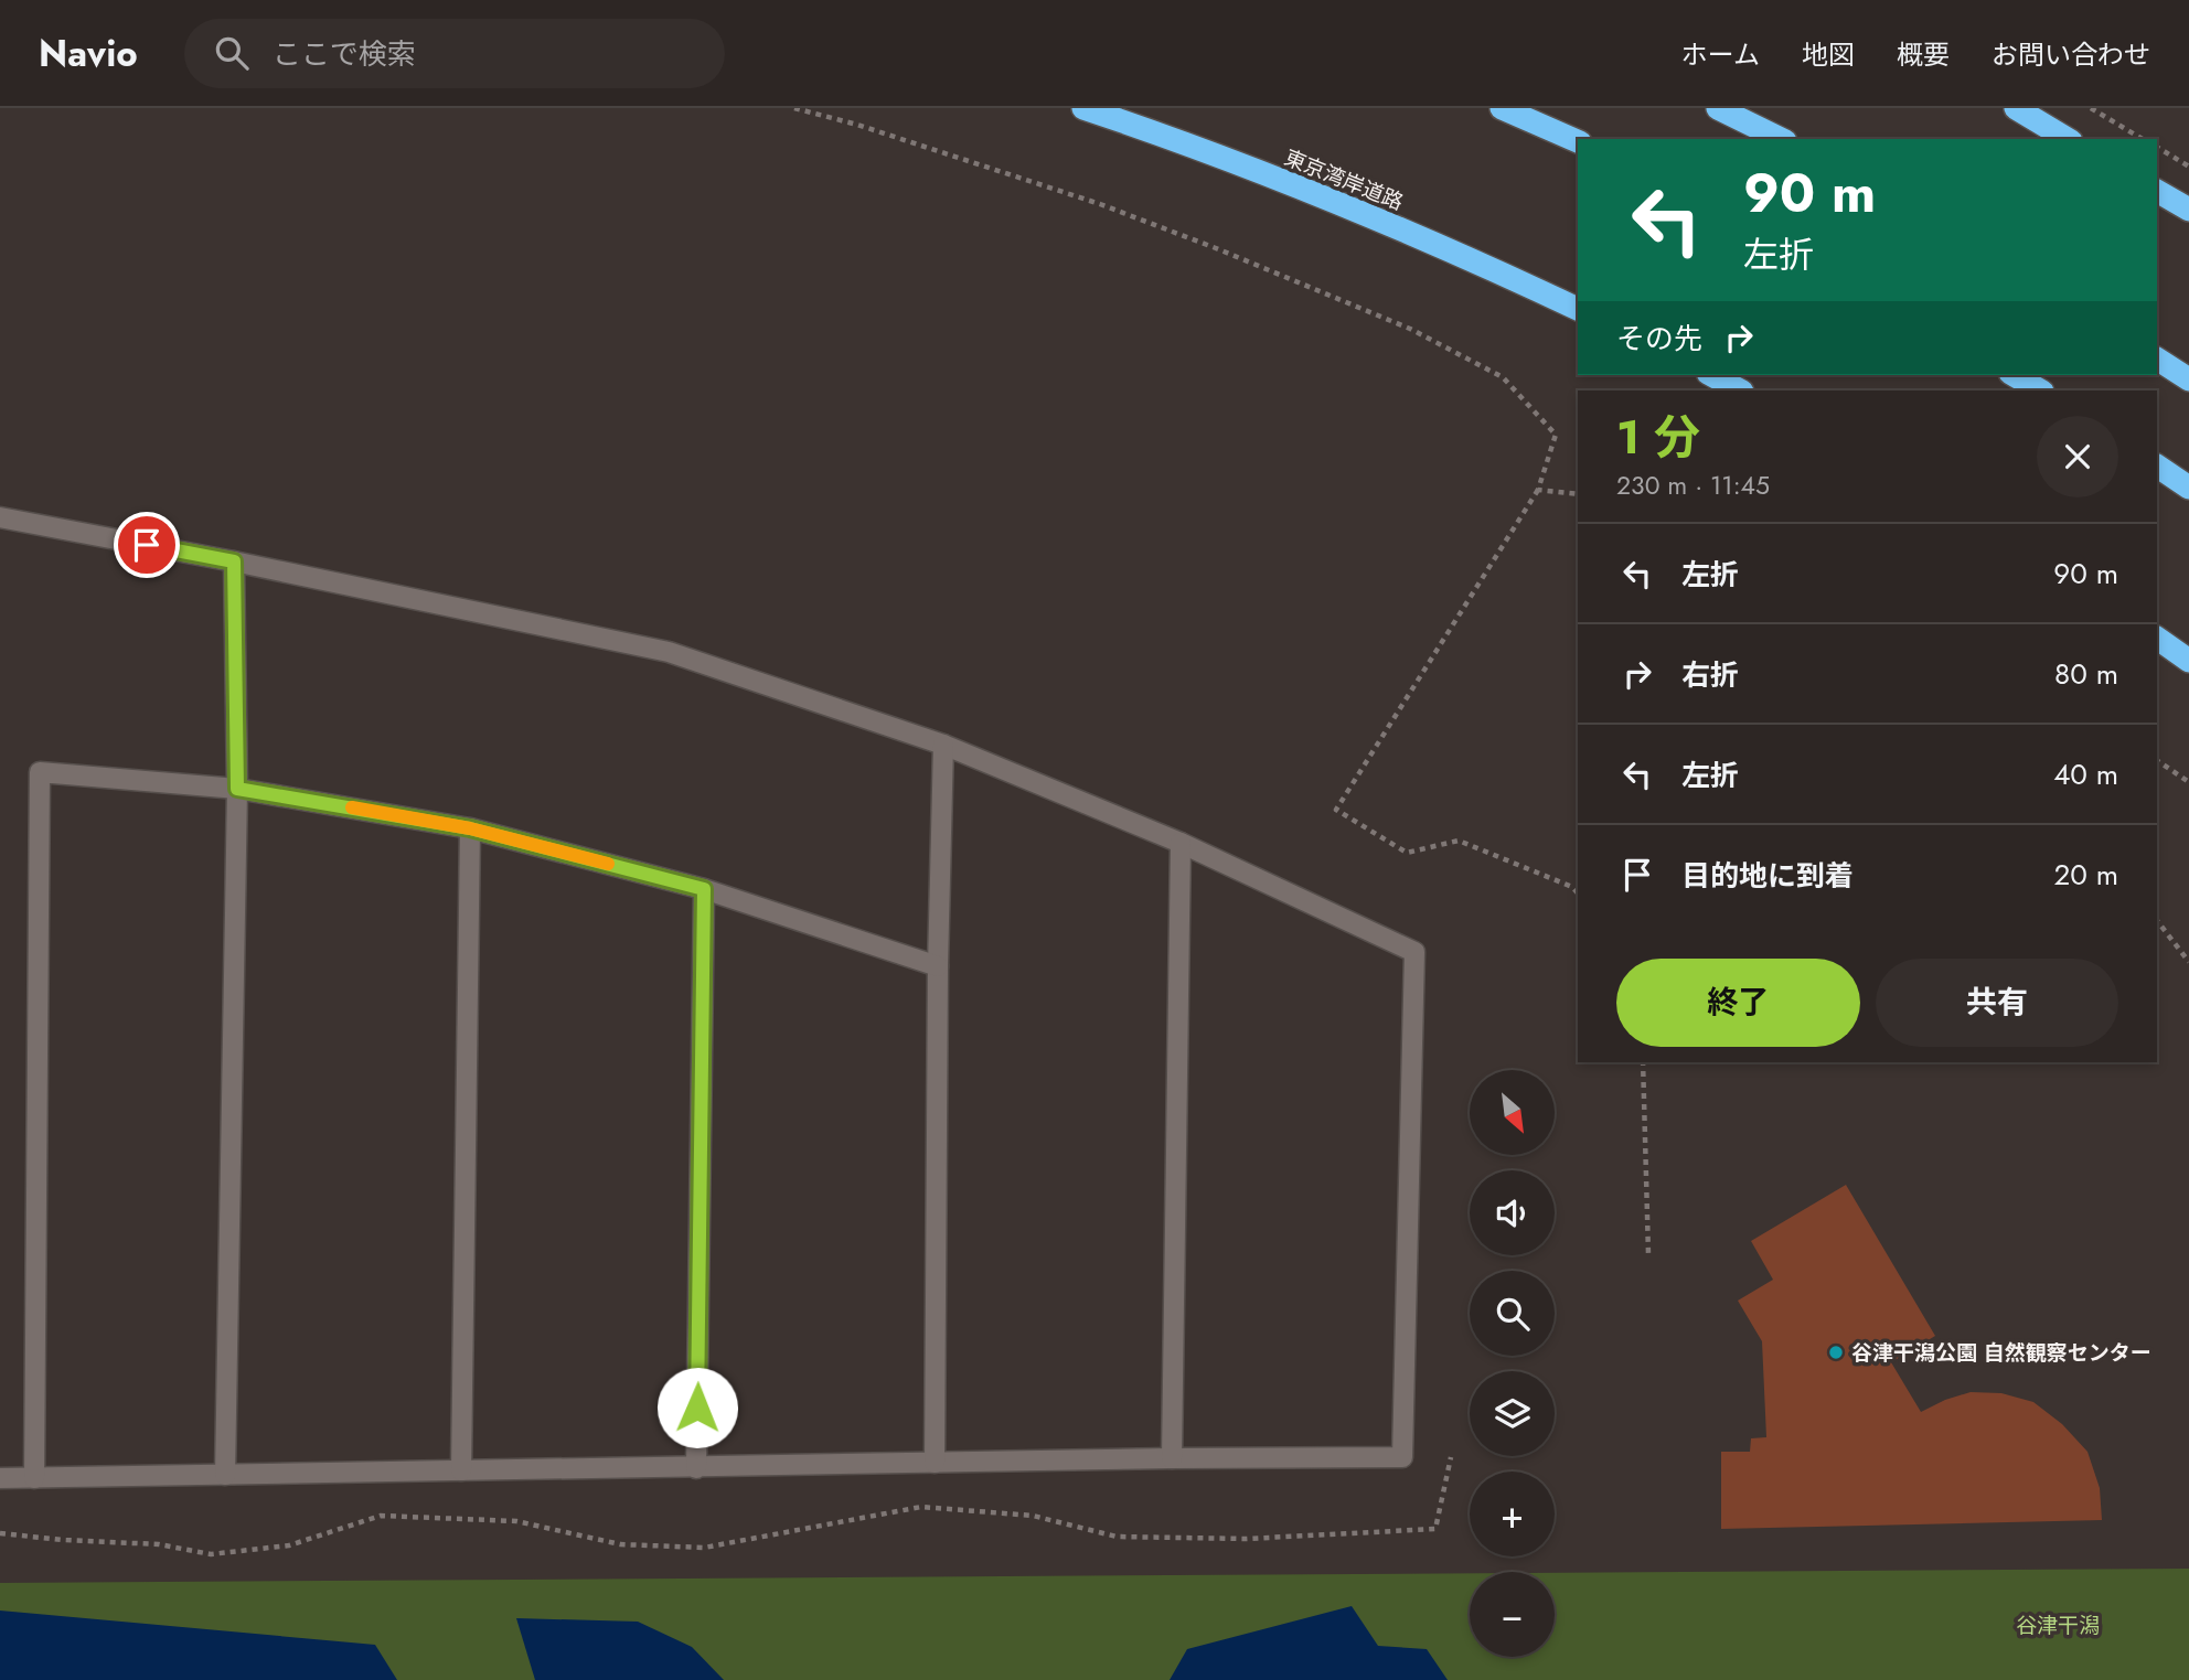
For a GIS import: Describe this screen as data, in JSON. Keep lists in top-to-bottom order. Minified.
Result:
{"streets":{"highway":["東京湾岸道路"]},"parks":["谷津干潟"],"places":["谷津干潟公園 自然観察センター"],"north":"bottom right","page":{"header":"Navio","search":"ここで検索","nav":["ホーム","地図","概要","お問い合わせ"],"turn":["90 m","左折"],"then":"その先","heading":["1 分","230 m · 11:45"],"list":[{"name":"左折","value":"90 m"},{"name":"右折","value":"80 m"},{"name":"左折","value":"40 m"},{"name":"目的地に到着","value":"20 m"}],"buttons":["終了","共有"],"map_buttons":["+","−"]}}
